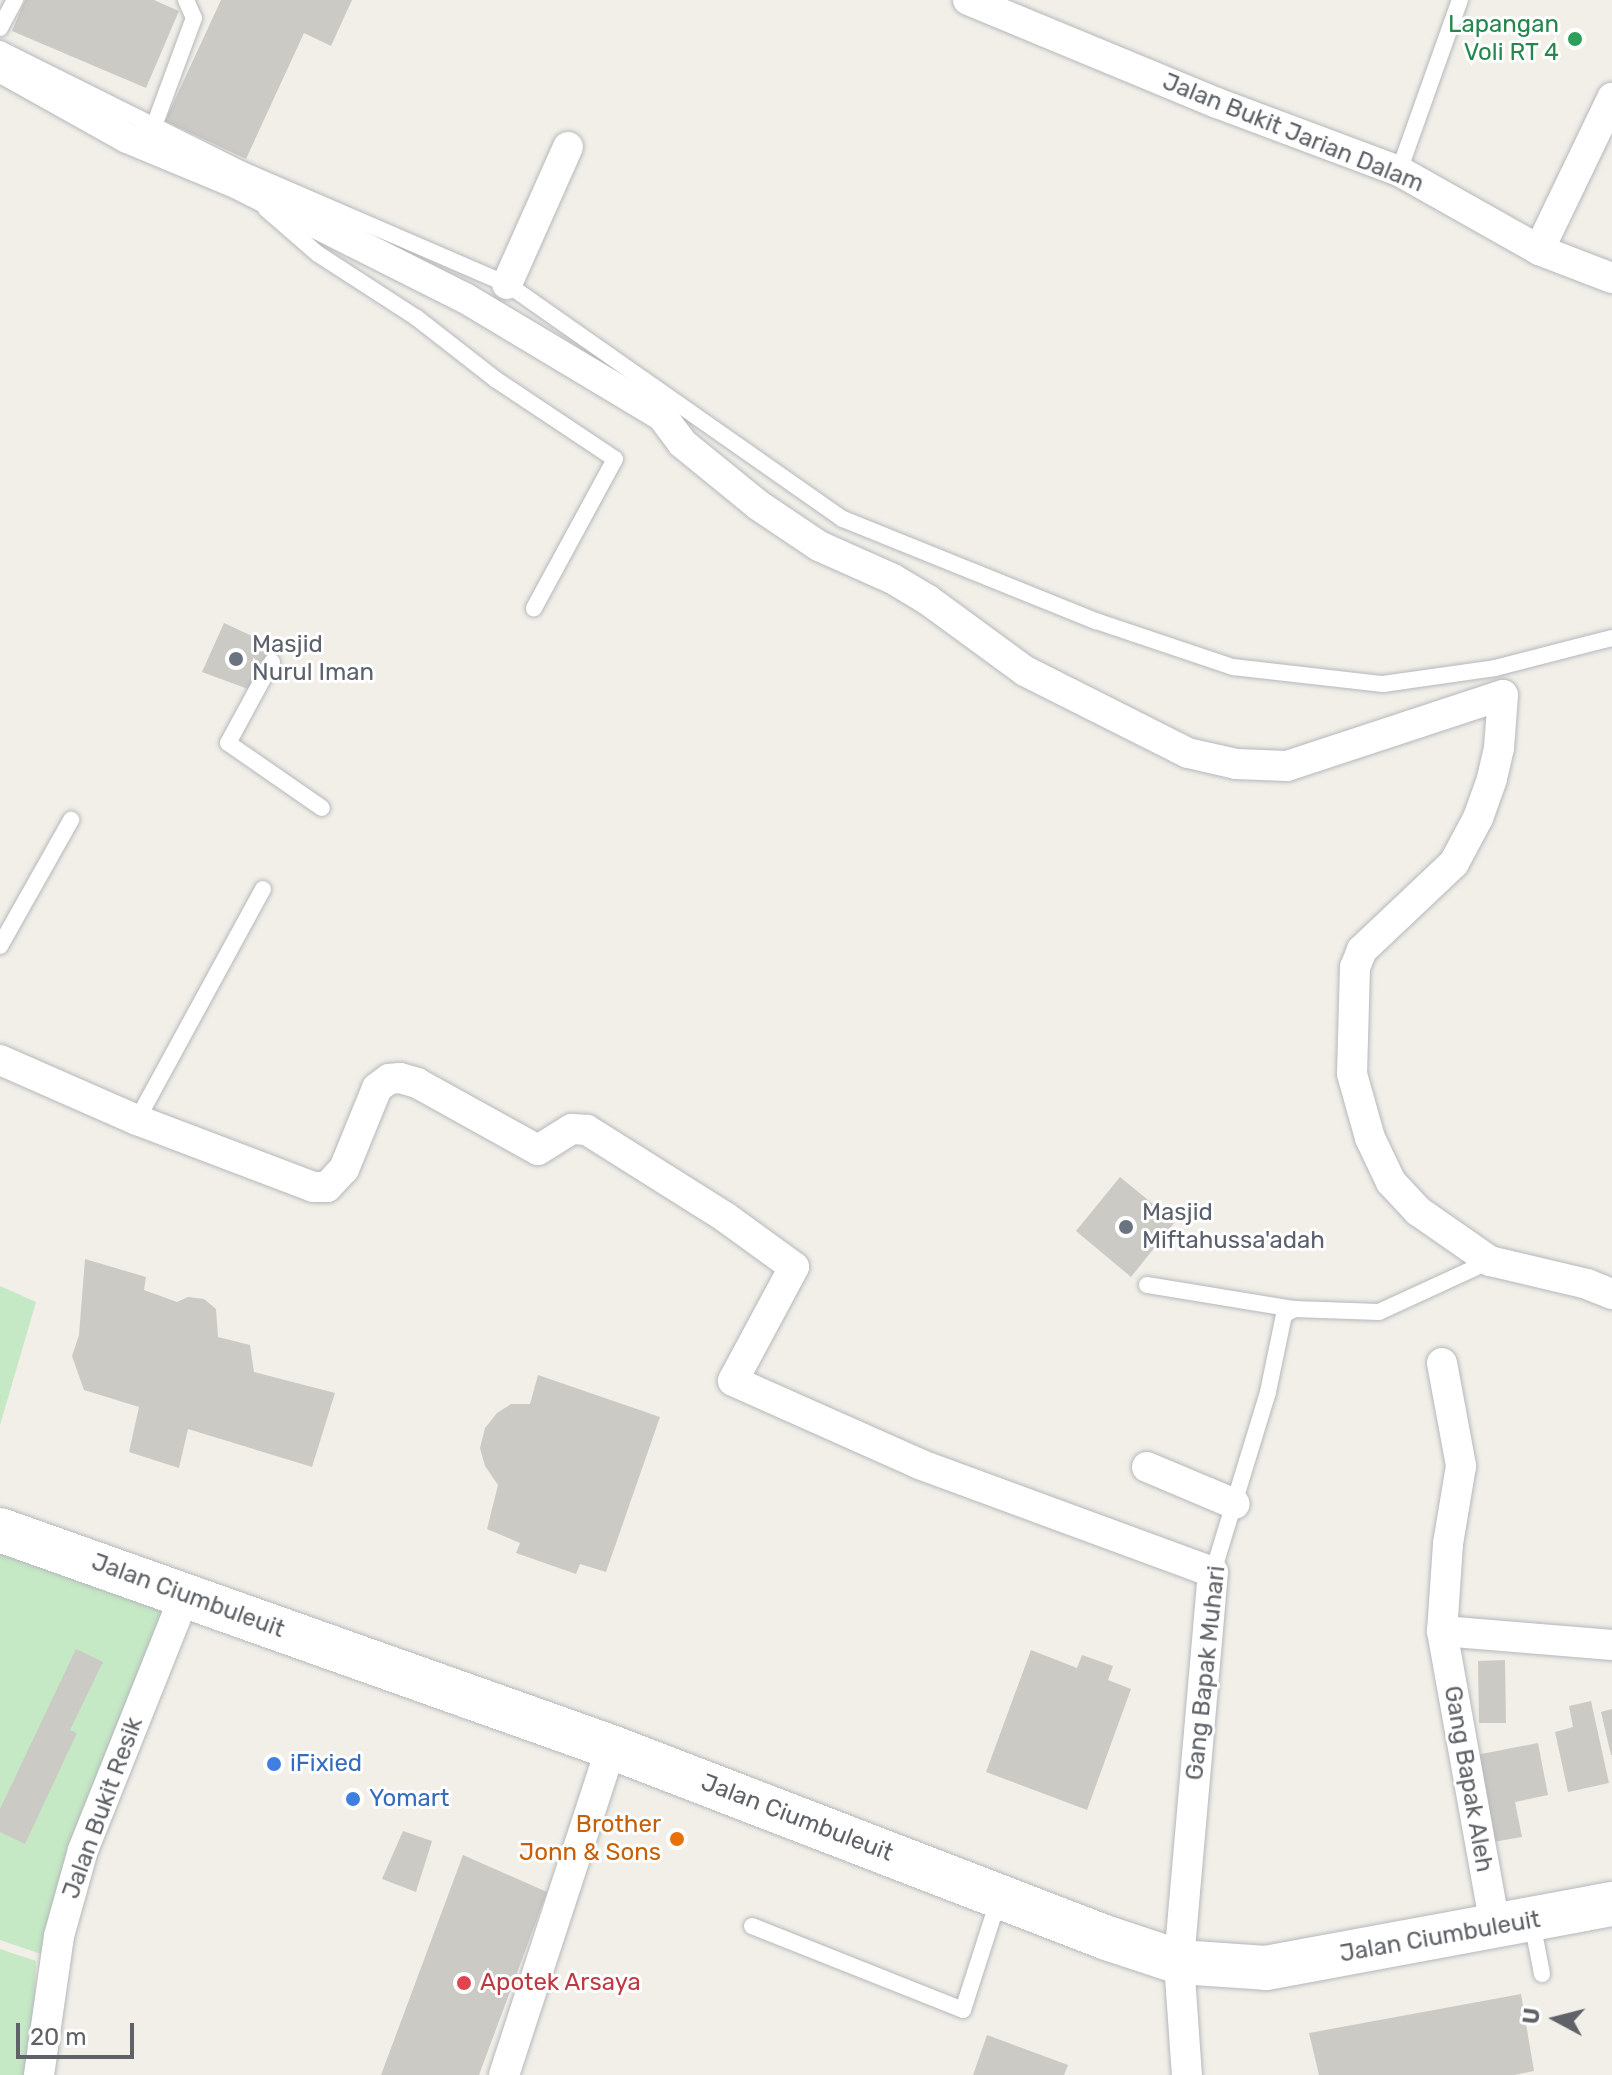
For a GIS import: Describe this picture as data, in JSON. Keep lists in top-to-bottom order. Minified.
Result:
{"streets":{"main road":["Jalan Ciumbuleuit"],"street":["Jalan Bukit Jarian Dalam","Gang Bapak Muhari","Gang Bapak Aleh","Jalan Bukit Resik"]},"crossings":[["Jalan Ciumbuleuit","Gang Bapak Muhari"],["Jalan Ciumbuleuit","Gang Bapak Aleh"],["Jalan Ciumbuleuit","Jalan Bukit Resik"]],"places":["Lapangan Voli RT 4","Masjid Nurul Iman","Masjid Miftahussa'adah","iFixied","Yomart","Brother Jonn & Sons","Apotek Arsaya"],"scale_bar":"20 m","north":"left"}
